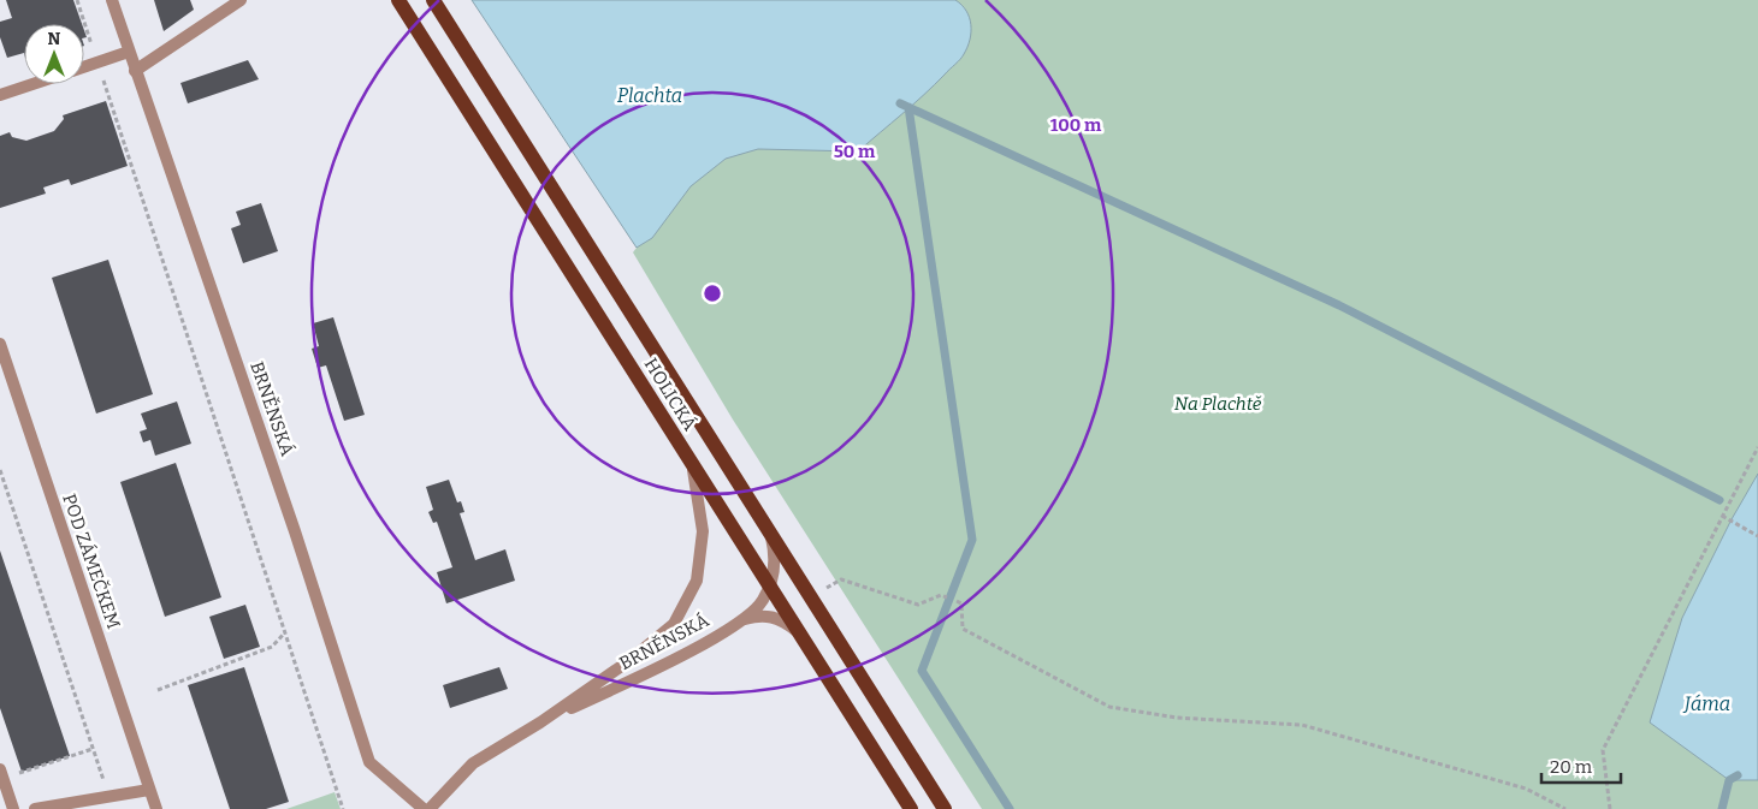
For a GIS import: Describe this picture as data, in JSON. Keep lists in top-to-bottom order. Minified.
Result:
{"streets":{"main road":["HOLICKÁ"],"street":["BRNĚNSKÁ","POD ZÁMEČKEM"]},"crossings":[["HOLICKÁ","BRNĚNSKÁ"]],"water":["Plachta","Jáma"],"parks":["Na Plachtě"],"scale_bar":"20 m","north":"top","rings":["100 m","50 m"]}
